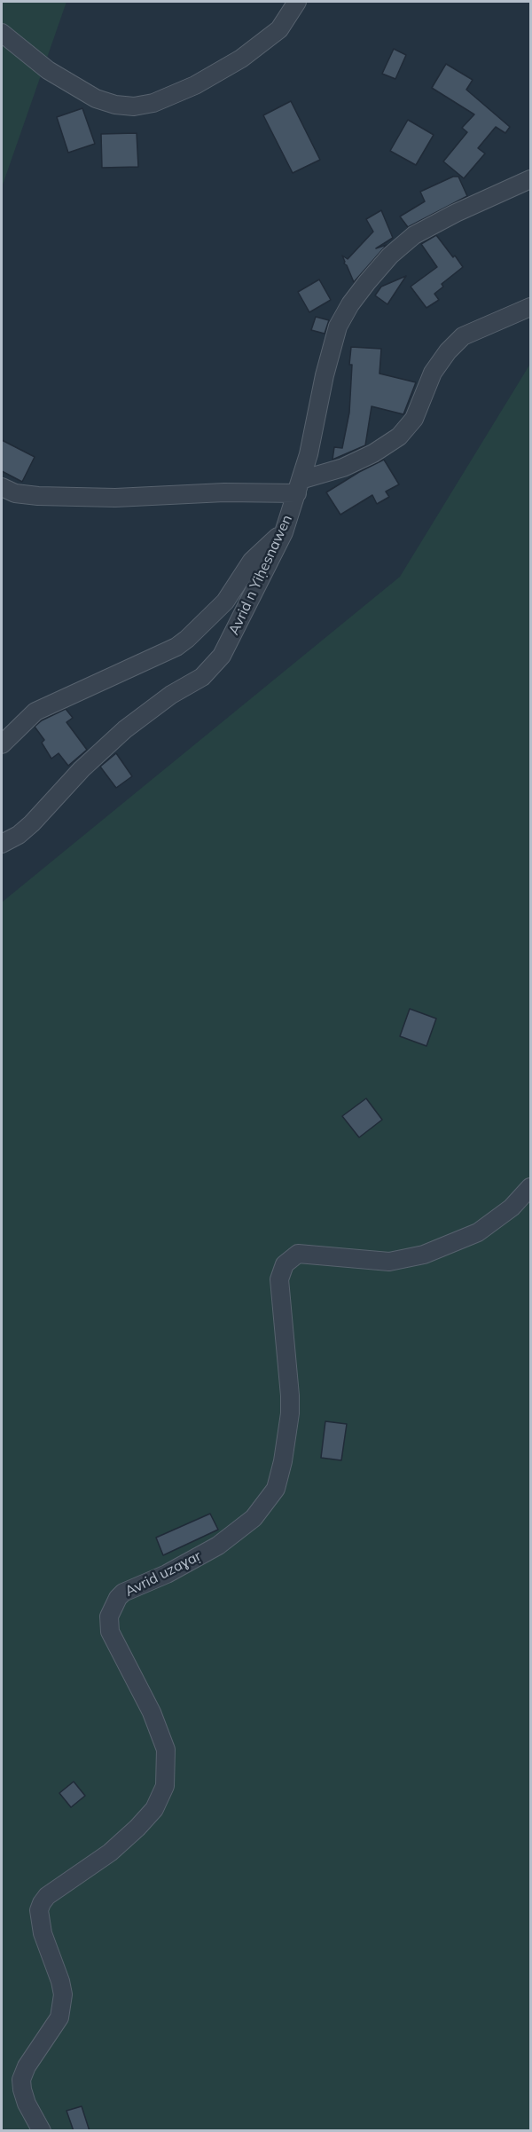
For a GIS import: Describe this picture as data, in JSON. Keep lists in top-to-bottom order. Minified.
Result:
{"streets":{"street":["Avrid n Yiḥesnawen","Avrid uzaɣaṛ"]}}
